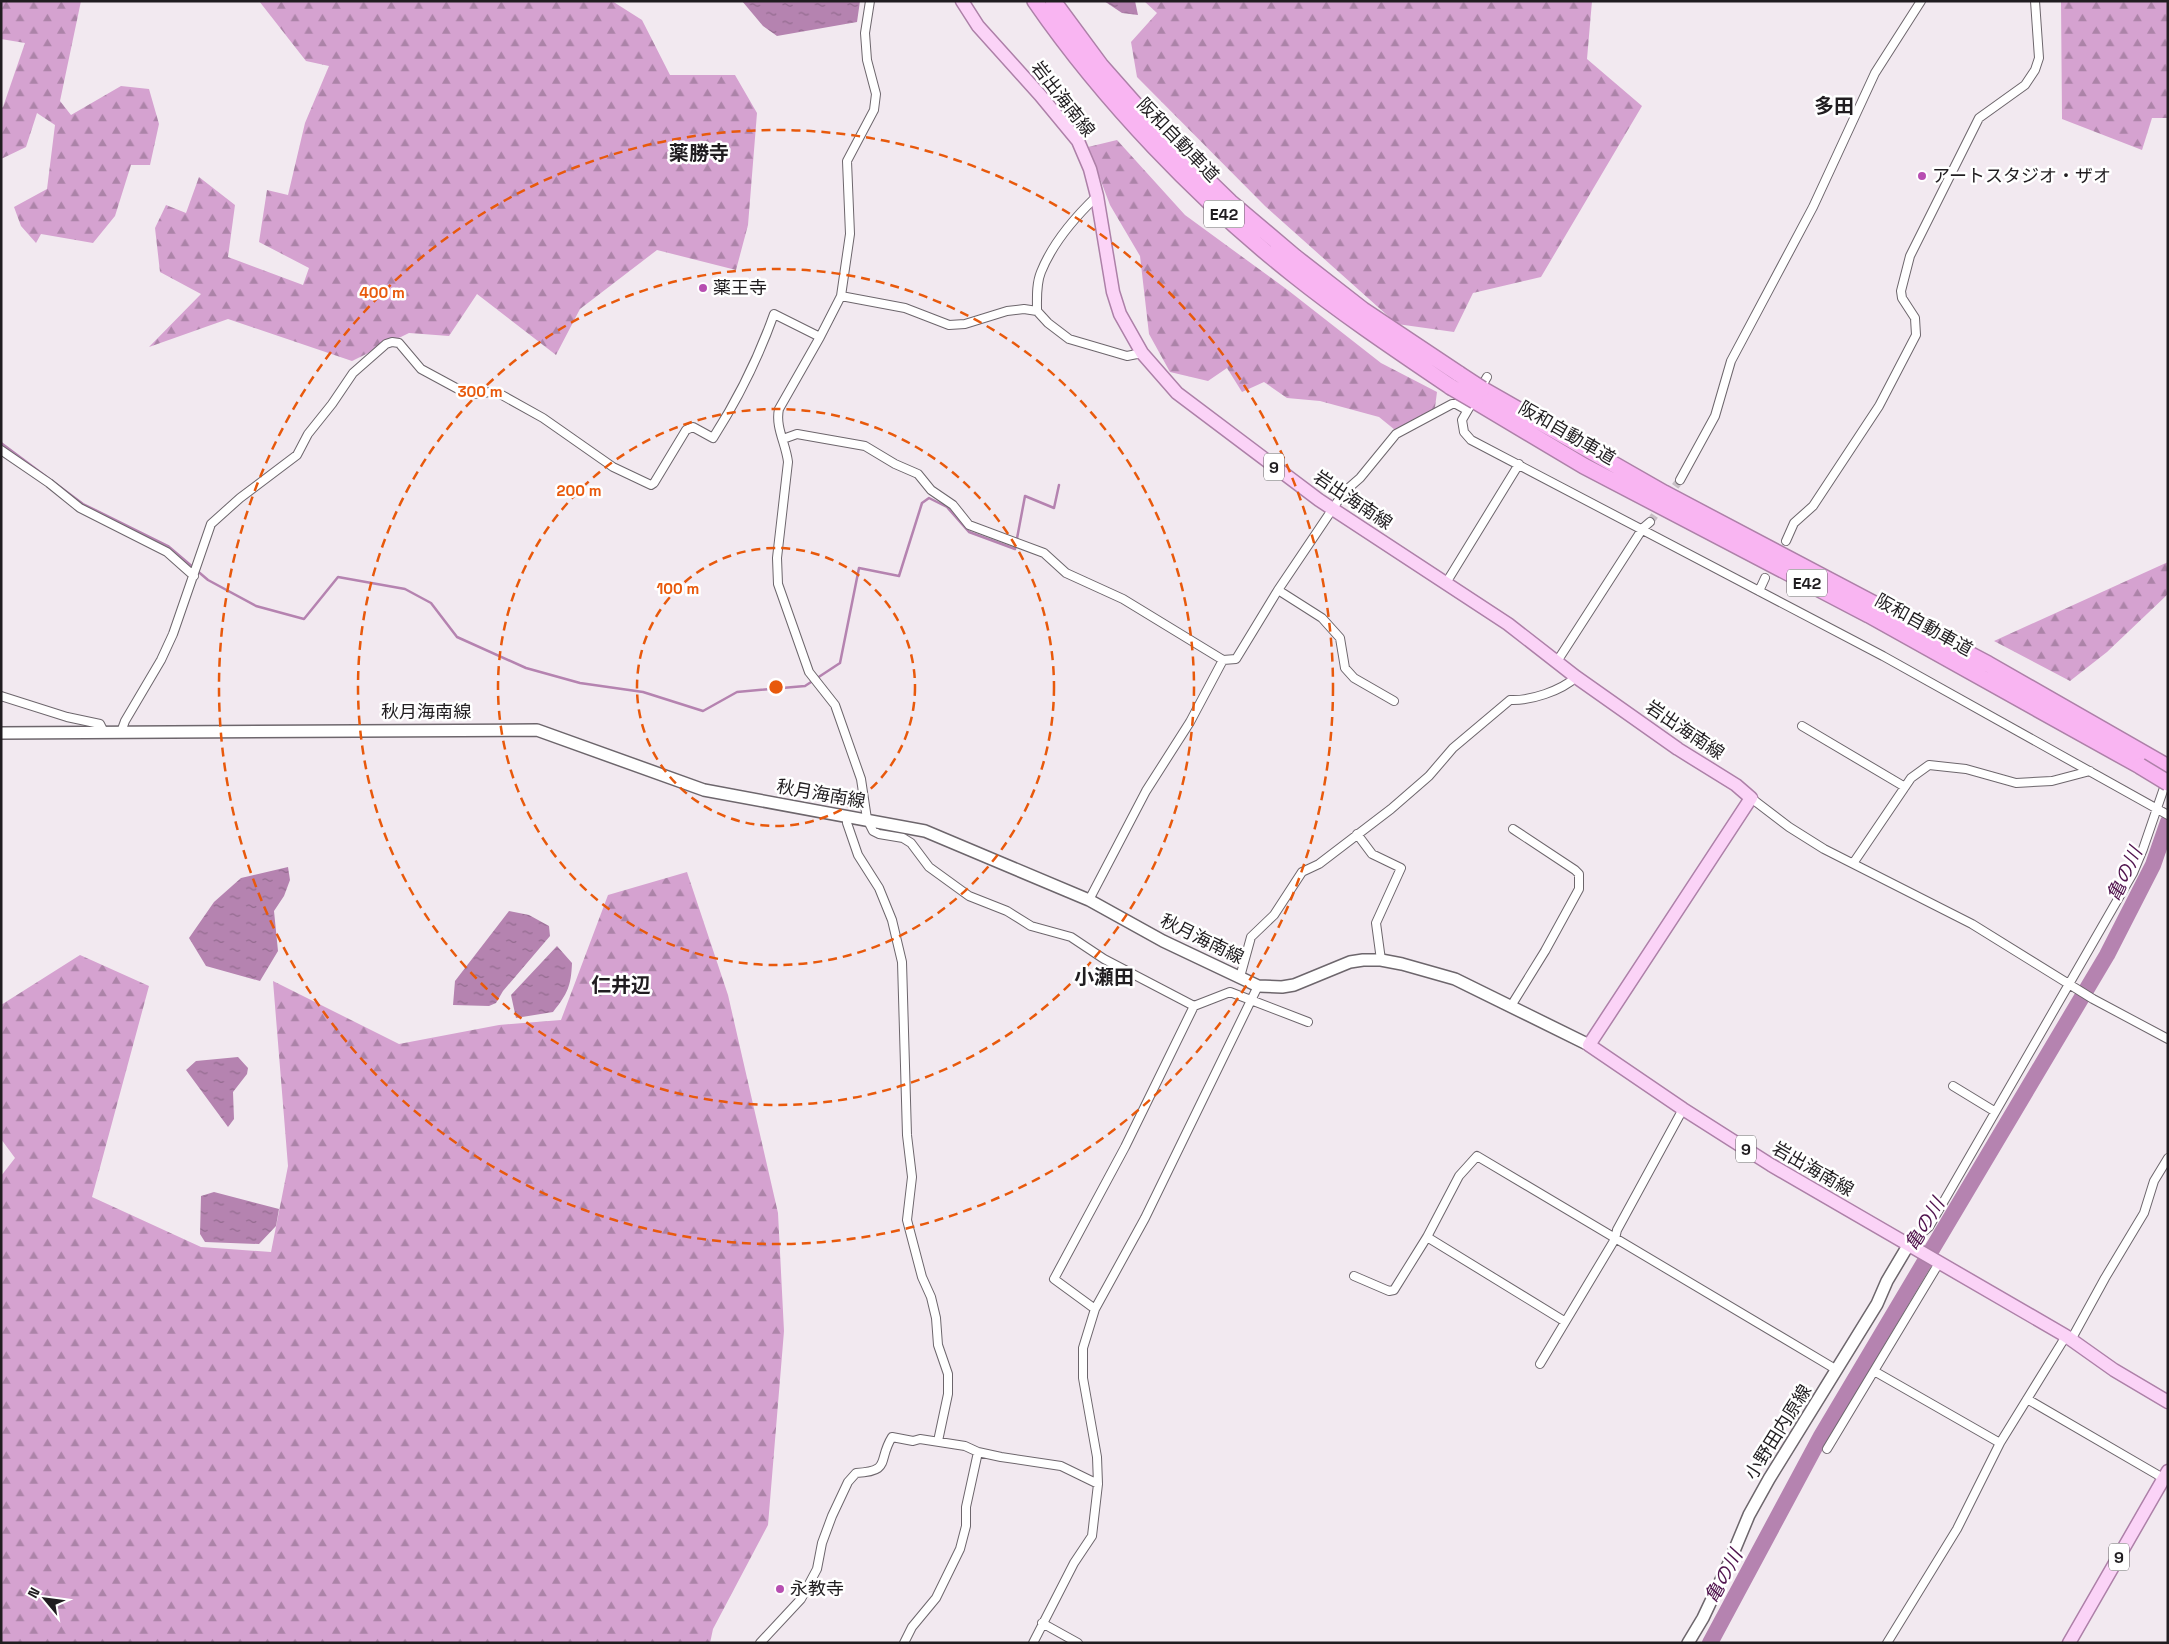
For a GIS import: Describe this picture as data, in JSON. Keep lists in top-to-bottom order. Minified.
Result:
{"streets":{"highway":["阪和自動車道","E42"],"main road":["岩出海南線","9","秋月海南線","小野田内原線"]},"crossings":[["岩出海南線","秋月海南線"],["岩出海南線","小野田内原線"]],"districts":["多田","薬勝寺","小瀬田","仁井辺"],"water":["亀の川"],"places":["アートスタジオ・ザオ","薬王寺","永教寺"],"north":"top left","rings":["400 m","300 m","200 m","100 m"]}
